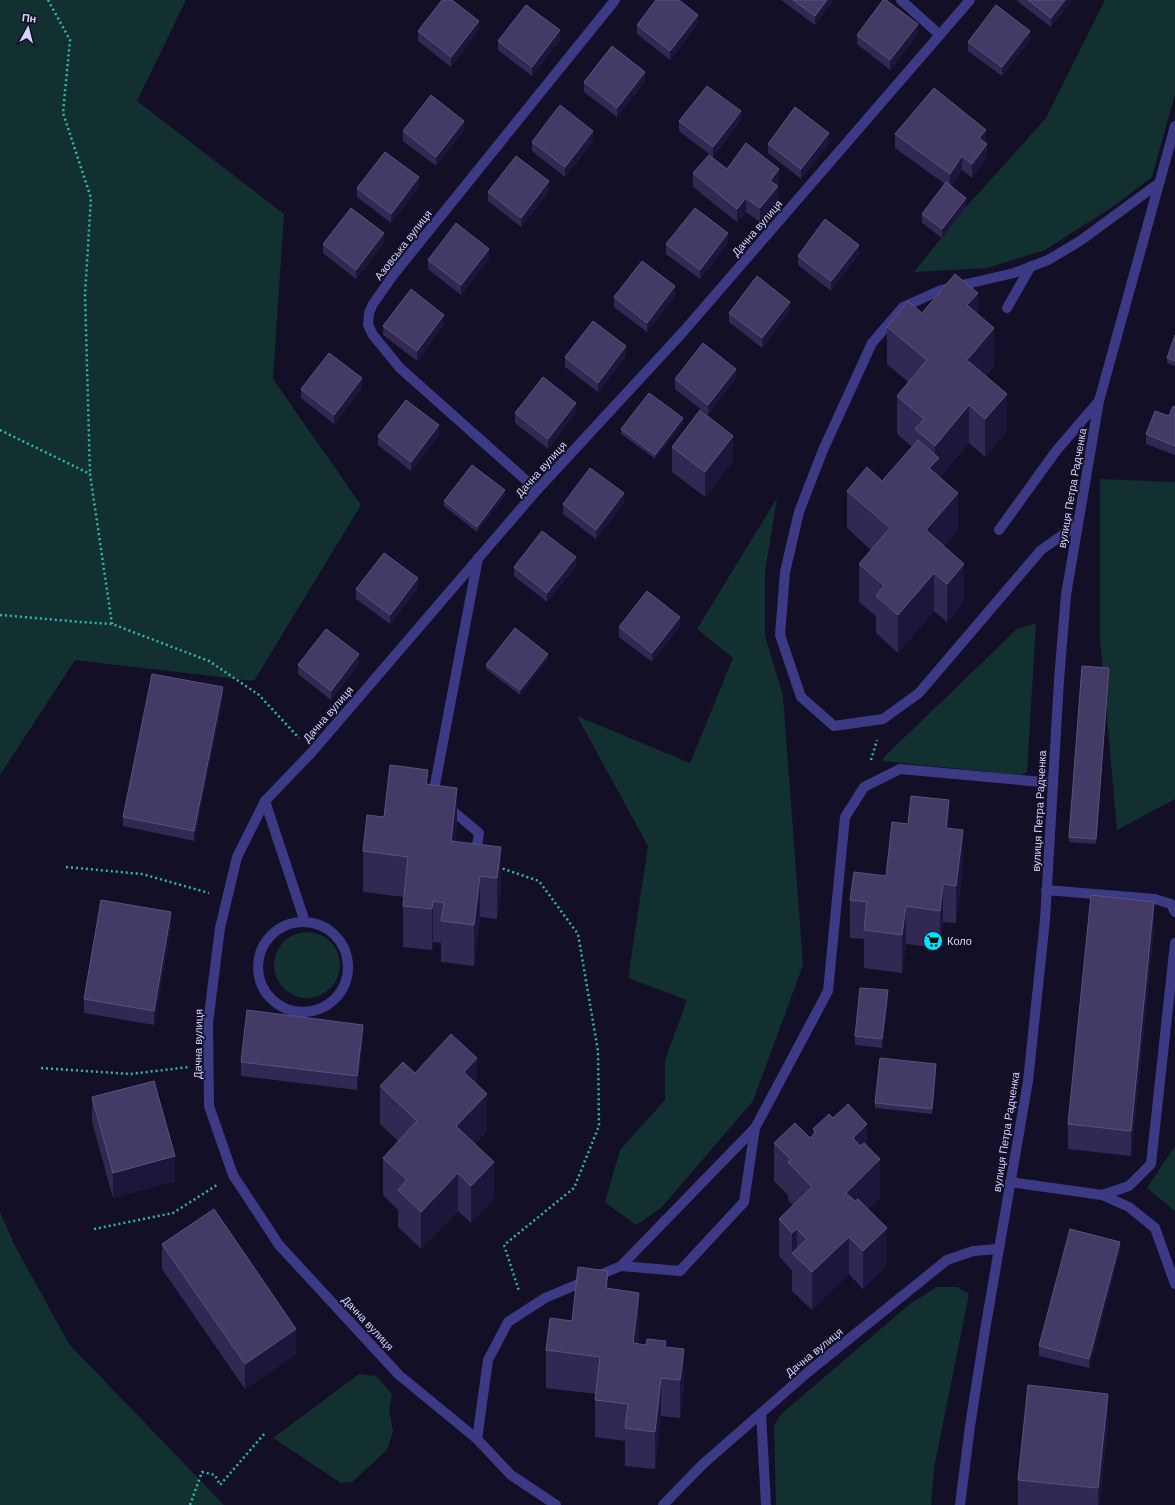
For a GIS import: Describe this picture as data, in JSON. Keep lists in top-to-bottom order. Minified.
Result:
{"streets":{"street":["Дачна вулиця","Азовська вулиця","вулиця Петра Радченка"]},"crossings":[["Дачна вулиця","Азовська вулиця"],["Дачна вулиця","вулиця Петра Радченка"]],"places":{"supermarket":["Коло"]},"north":"top"}
